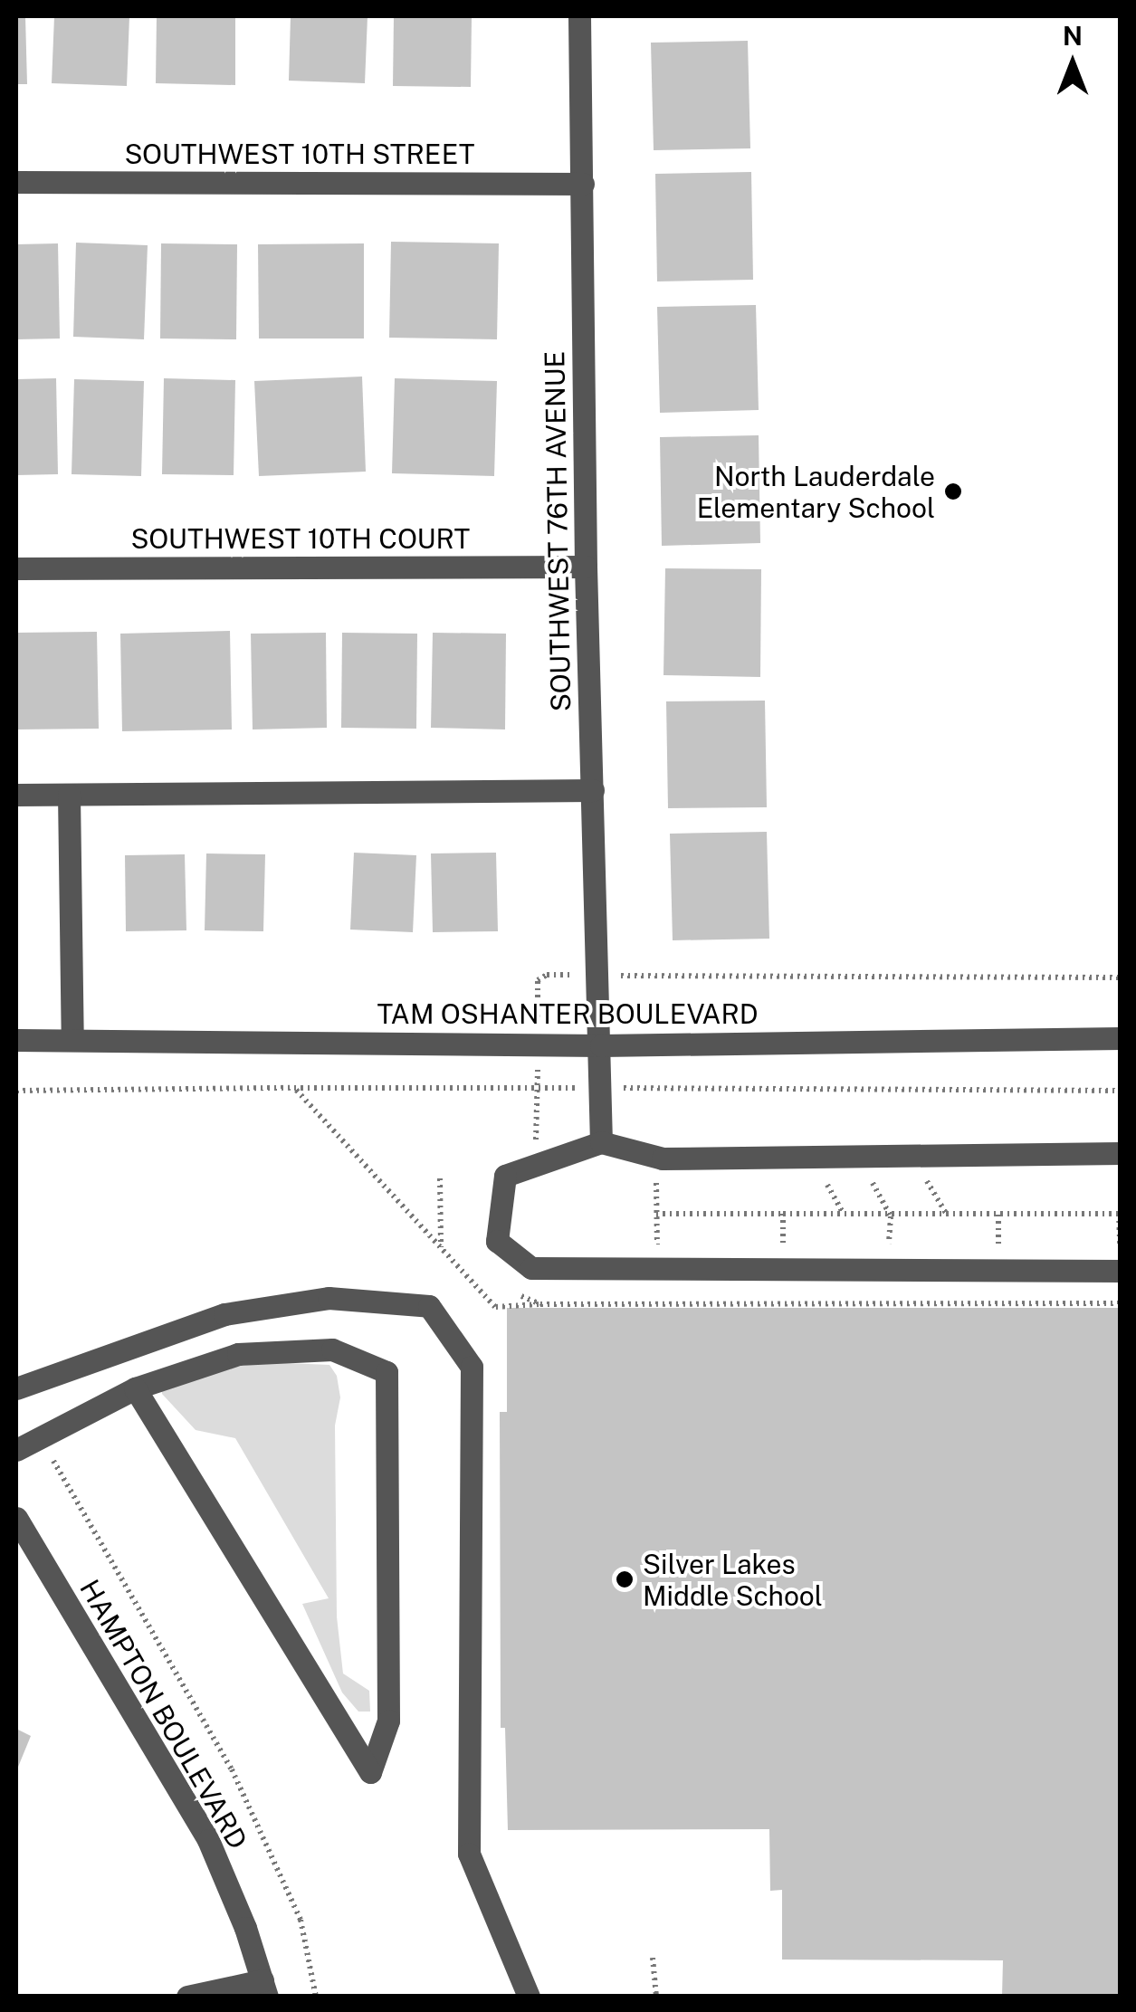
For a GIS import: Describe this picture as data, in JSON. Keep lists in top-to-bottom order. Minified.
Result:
{"streets":{"street":["SOUTHWEST 10TH STREET","SOUTHWEST 76TH AVENUE","SOUTHWEST 10TH COURT","TAM OSHANTER BOULEVARD","HAMPTON BOULEVARD"]},"crossings":[["SOUTHWEST 10TH STREET","SOUTHWEST 76TH AVENUE"],["SOUTHWEST 76TH AVENUE","SOUTHWEST 10TH COURT"],["SOUTHWEST 76TH AVENUE","TAM OSHANTER BOULEVARD"]],"places":["North Lauderdale Elementary School","Silver Lakes Middle School"],"north":"top"}
